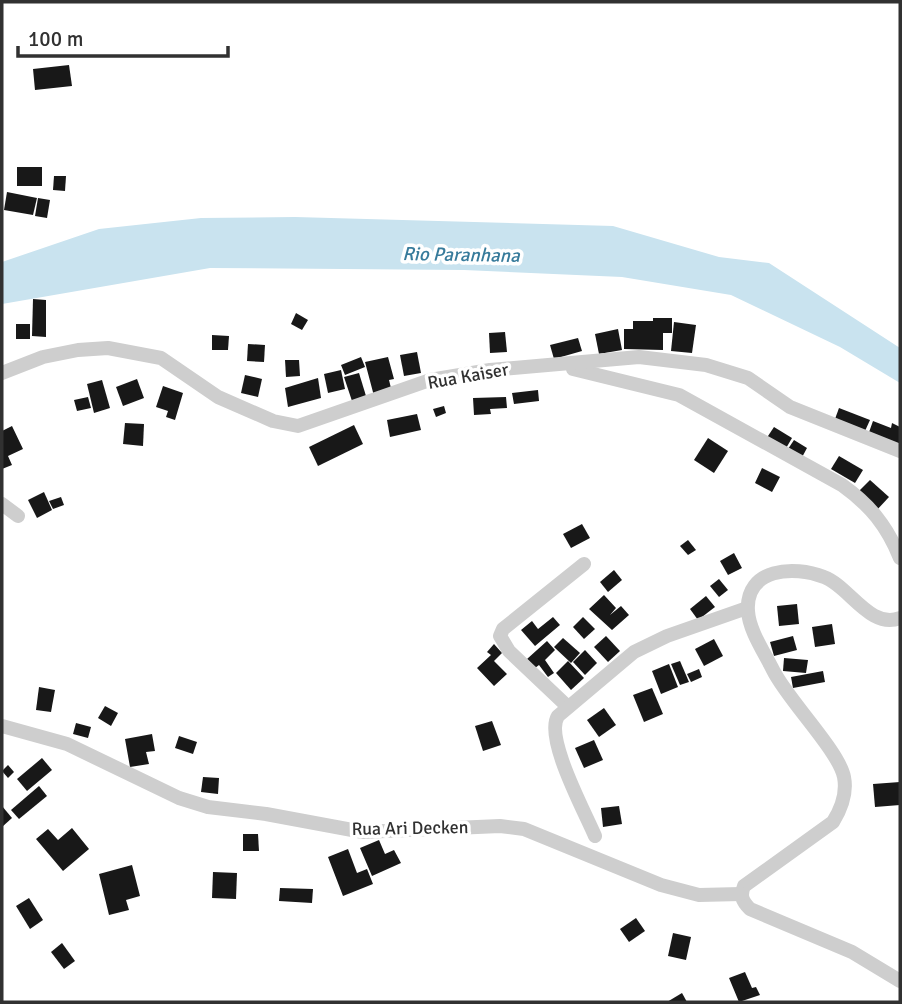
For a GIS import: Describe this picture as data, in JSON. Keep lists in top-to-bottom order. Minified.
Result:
{"streets":{"street":["Rua Kaiser","Rua Ari Decken"]},"water":["Rio Paranhana"],"scale_bar":"100 m"}
